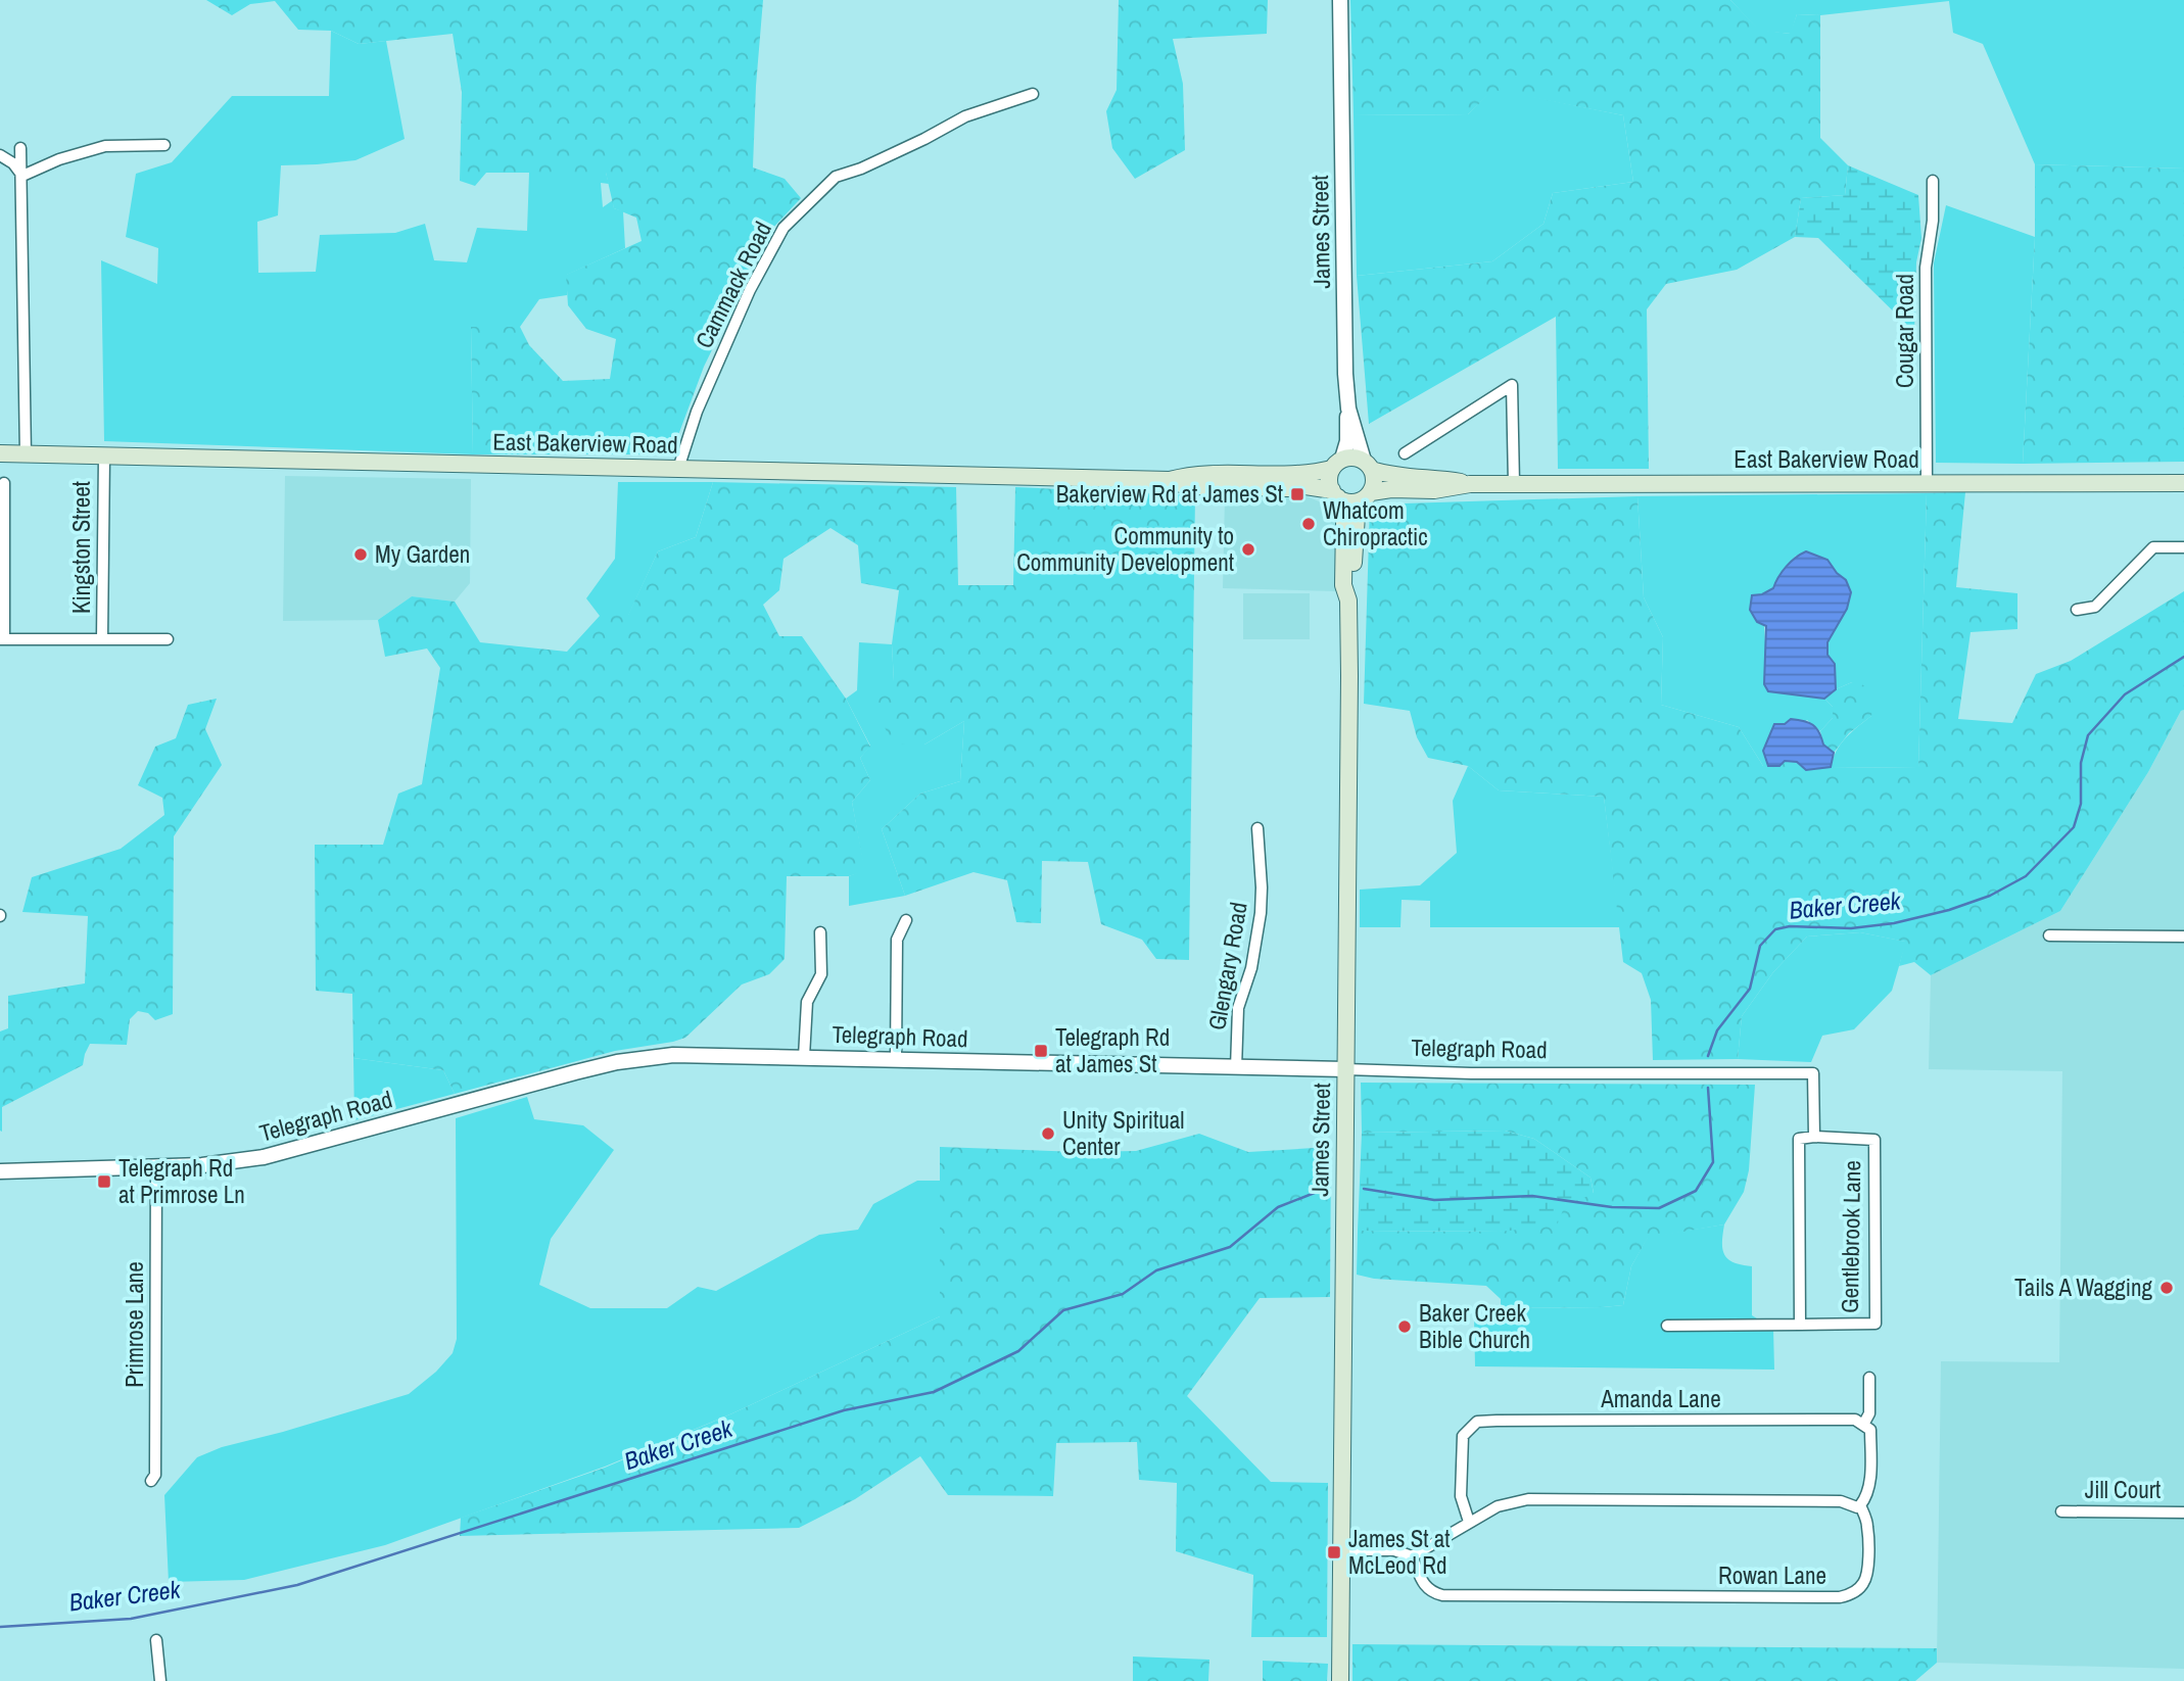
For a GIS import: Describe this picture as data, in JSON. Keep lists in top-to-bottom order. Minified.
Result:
{"streets":{"main road":["James Street","East Bakerview Road"],"street":["Cammack Road","Cougar Road","Kingston Street","Glengary Road","Telegraph Road","Gentlebrook Lane","Primrose Lane","Amanda Lane","Jill Court","Rowan Lane"]},"crossings":[["James Street","East Bakerview Road"],["James Street","Telegraph Road"],["Cammack Road","East Bakerview Road"],["Cougar Road","East Bakerview Road"],["East Bakerview Road","Kingston Street"],["Glengary Road","Telegraph Road"],["Telegraph Road","Gentlebrook Lane"],["Telegraph Road","Primrose Lane"]],"water":["Baker Creek"],"places":{"transit":["Bakerview Rd at James St","Telegraph Rd at James St","Telegraph Rd at Primrose Ln","James St at McLeod Rd"],"other":["Whatcom Chiropractic","Community to Community Development","My Garden","Unity Spiritual Center","Tails A Wagging","Baker Creek Bible Church"]}}
